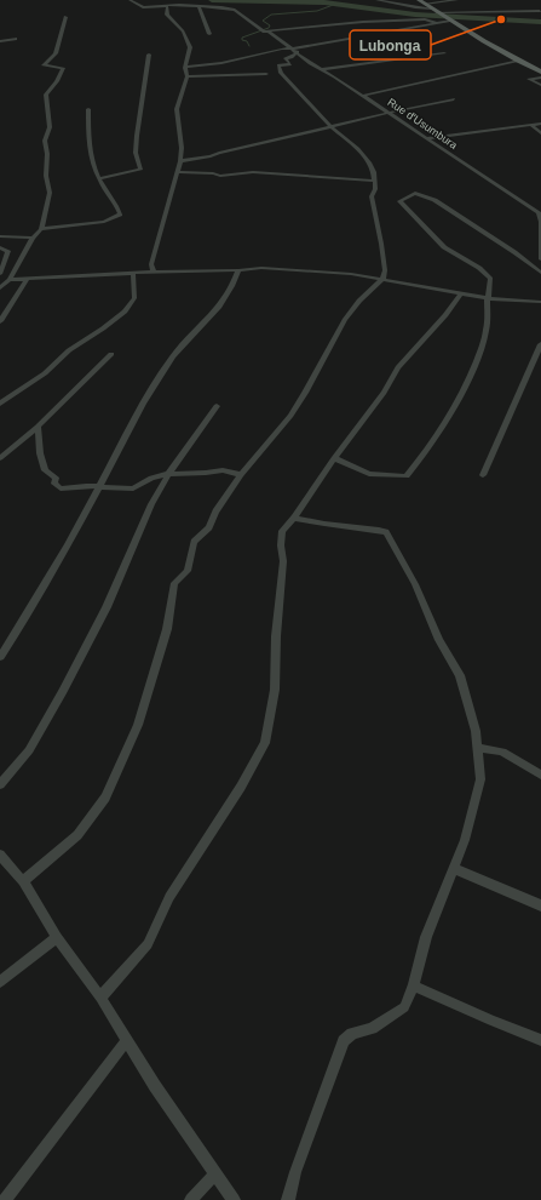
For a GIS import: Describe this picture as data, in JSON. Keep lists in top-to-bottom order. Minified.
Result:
{"streets":{"street":["Rue d'Usumbura"]},"places":["Lubonga"]}
